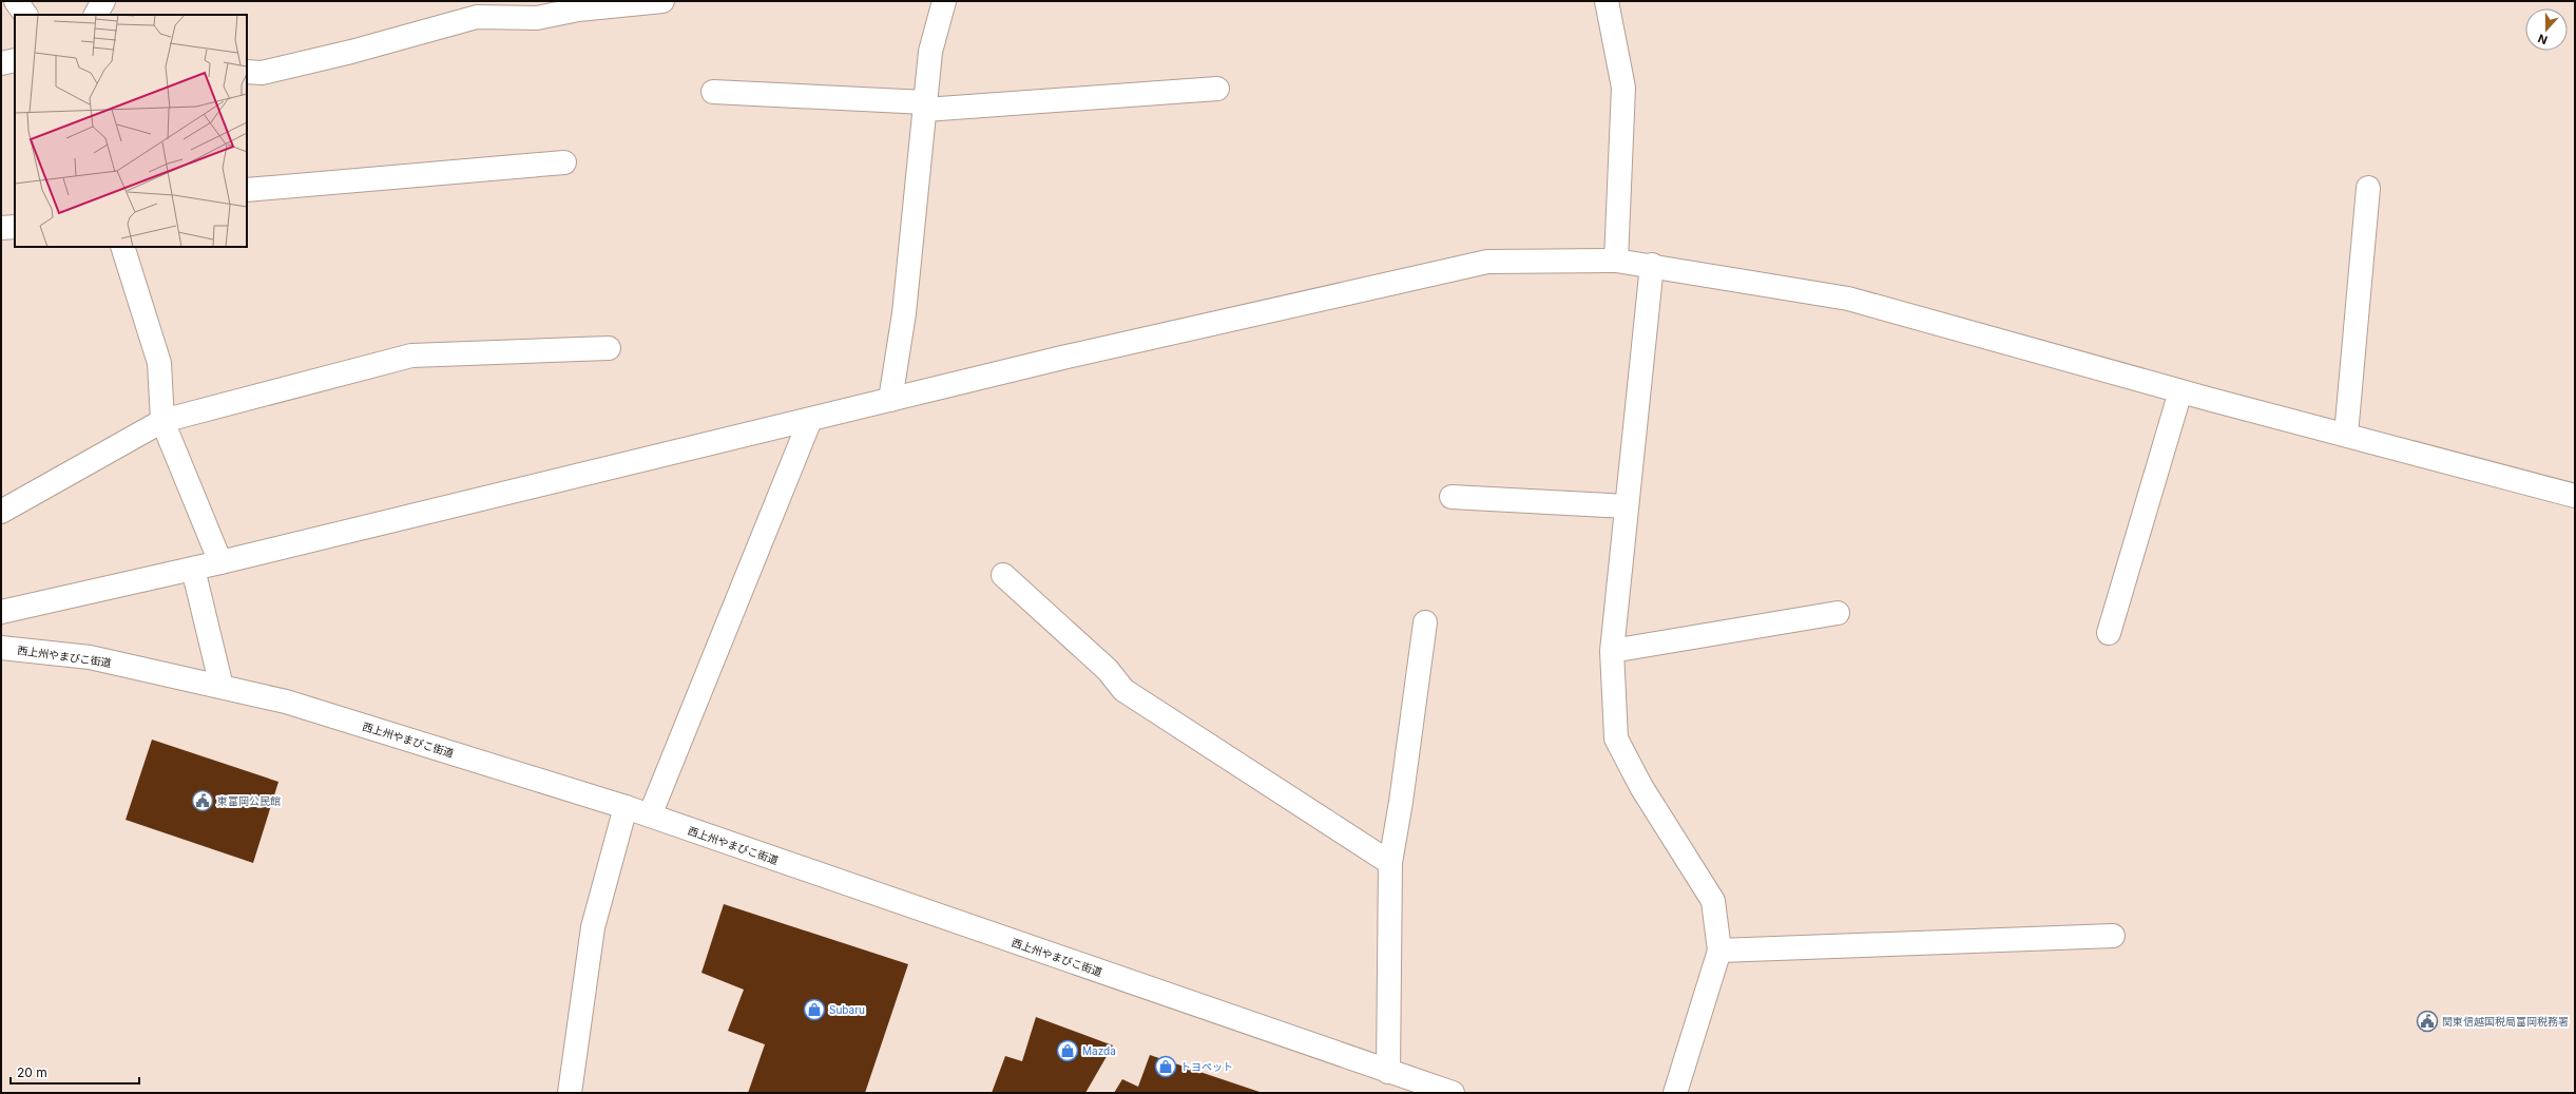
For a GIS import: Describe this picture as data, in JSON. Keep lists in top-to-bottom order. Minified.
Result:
{"streets":{"main road":["西上州やまびこ街道"]},"places":{"public building":["東富岡公民館","関東信越国税局富岡税務署"],"shop":["Subaru","Mazda","トヨペット"]},"scale_bar":"20 m","north":"bottom"}
